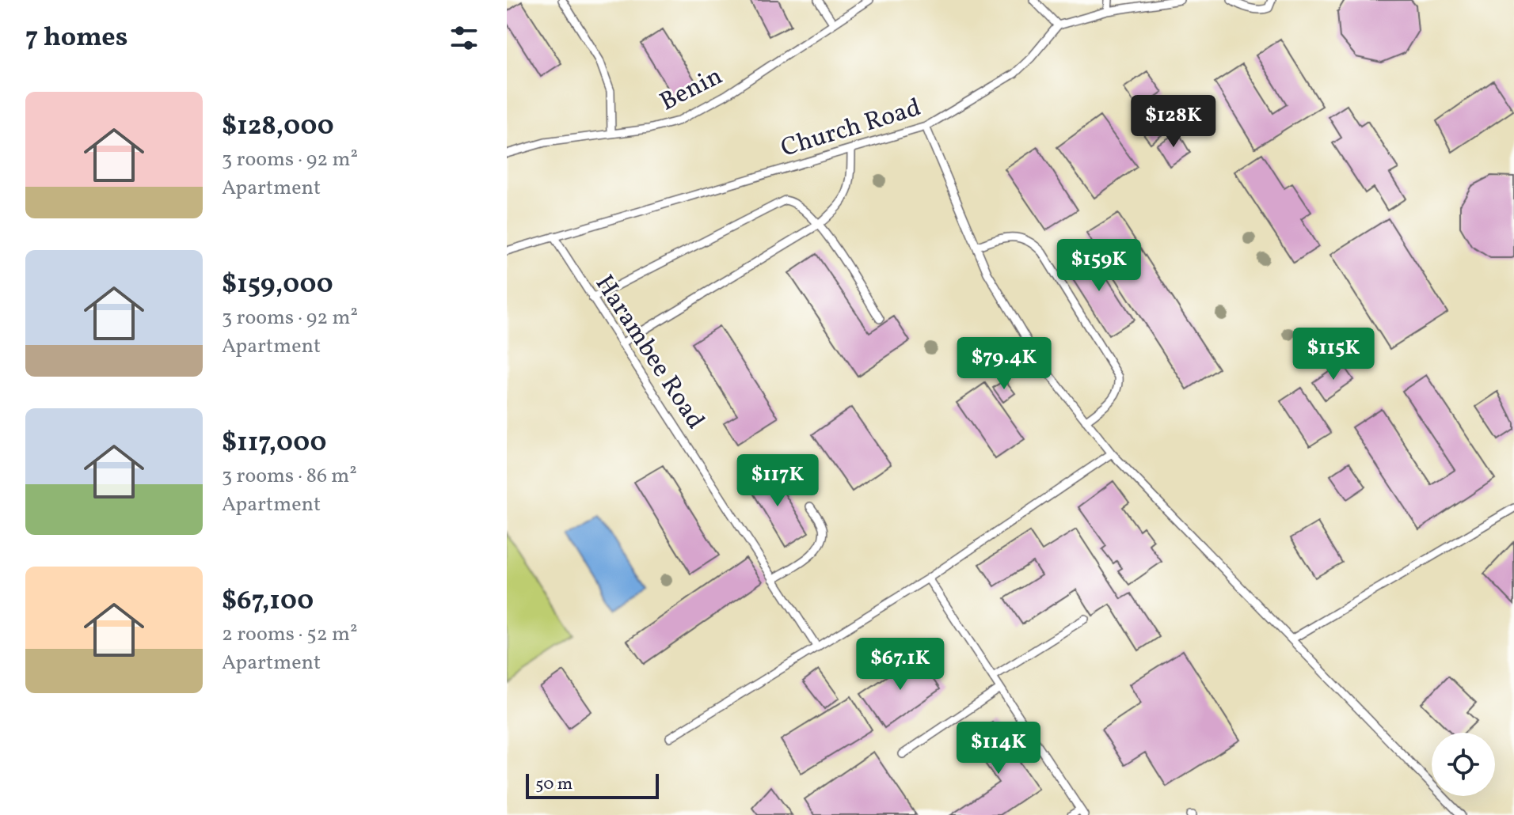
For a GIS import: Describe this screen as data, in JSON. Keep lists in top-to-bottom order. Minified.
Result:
{"streets":{"lane":["Benin","Church Road","Harambee Road"]},"crossings":[["Church Road","Harambee Road"]],"scale_bar":"50 m","page":{"heading":"7 homes","list":[{"name":"$128,000","note":"3 rooms · 92 m² · Apartment"},{"name":"$159,000","note":"3 rooms · 92 m² · Apartment"},{"name":"$117,000","note":"3 rooms · 86 m² · Apartment"},{"name":"$67,100","note":"2 rooms · 52 m² · Apartment"}],"price":["$128K","$159K","$115K","$79.4K","$117K","$67.1K","$114K"],"scale":"50 m"}}
